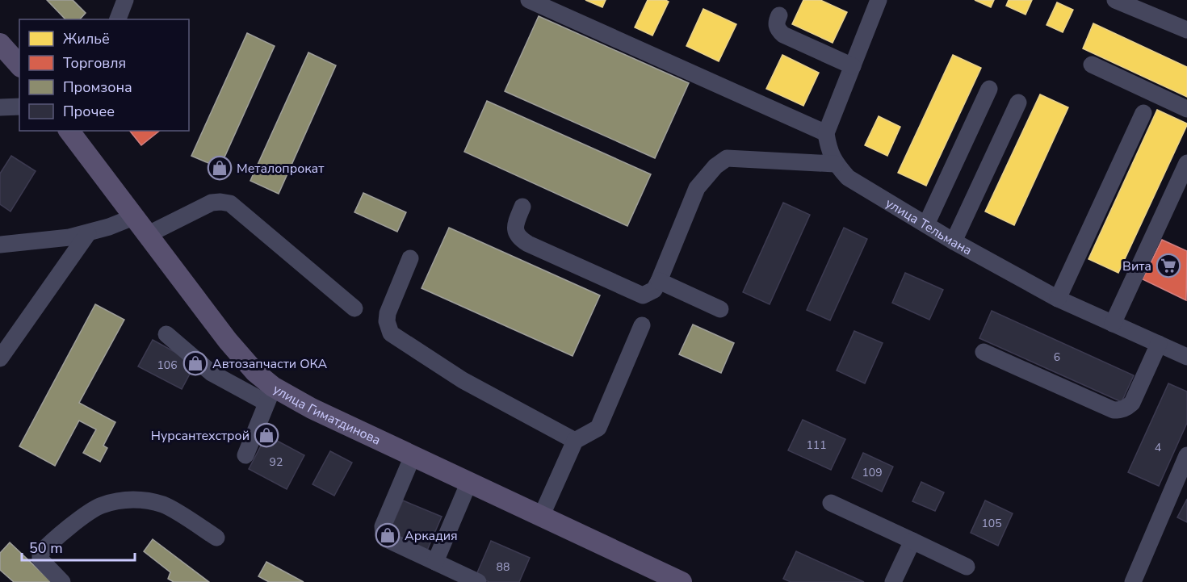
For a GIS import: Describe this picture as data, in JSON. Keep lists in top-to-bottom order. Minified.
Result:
{"streets":{"main road":["улица Гиматдинова"],"street":["улица Тельмана"]},"places":{"shop":["Металопрокат","Автозапчасти ОКА","Нурсантехстрой","Аркадия"],"supermarket":["Вита"]},"house_numbers":["6","106","111","4","92","109","105","88"],"legend":["Жильё","Торговля","Промзона","Прочее"],"scale_bar":"50 m"}
